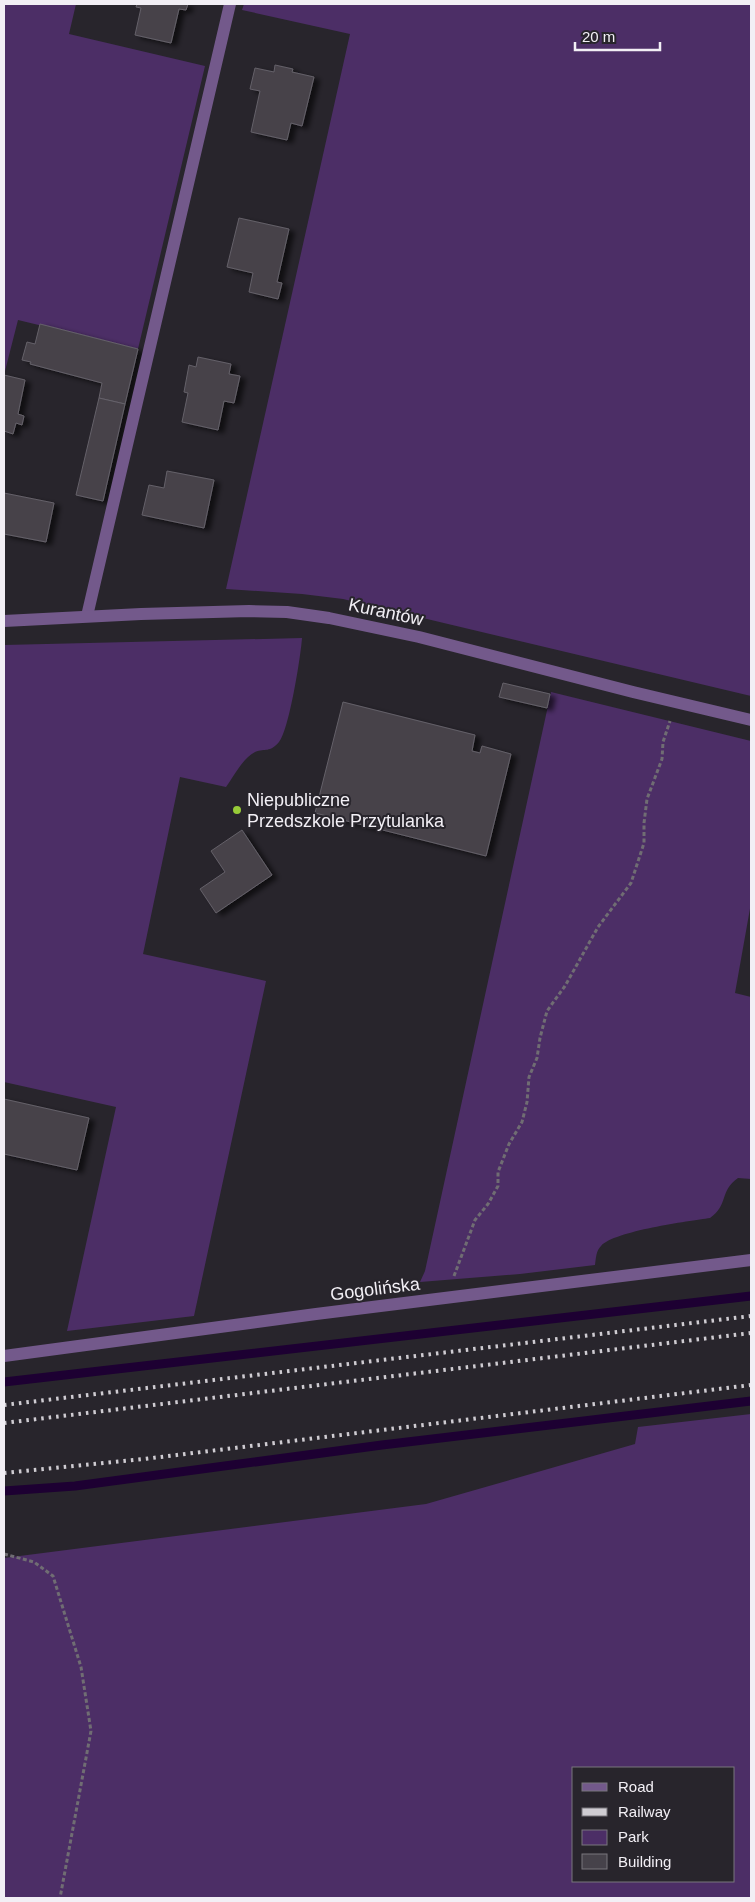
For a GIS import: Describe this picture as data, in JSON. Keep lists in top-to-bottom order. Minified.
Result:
{"streets":{"street":["Kurantów","Gogolińska"]},"places":["Niepubliczne Przedszkole Przytulanka"],"legend":["Road","Railway","Park","Building"],"scale_bar":"20 m"}
